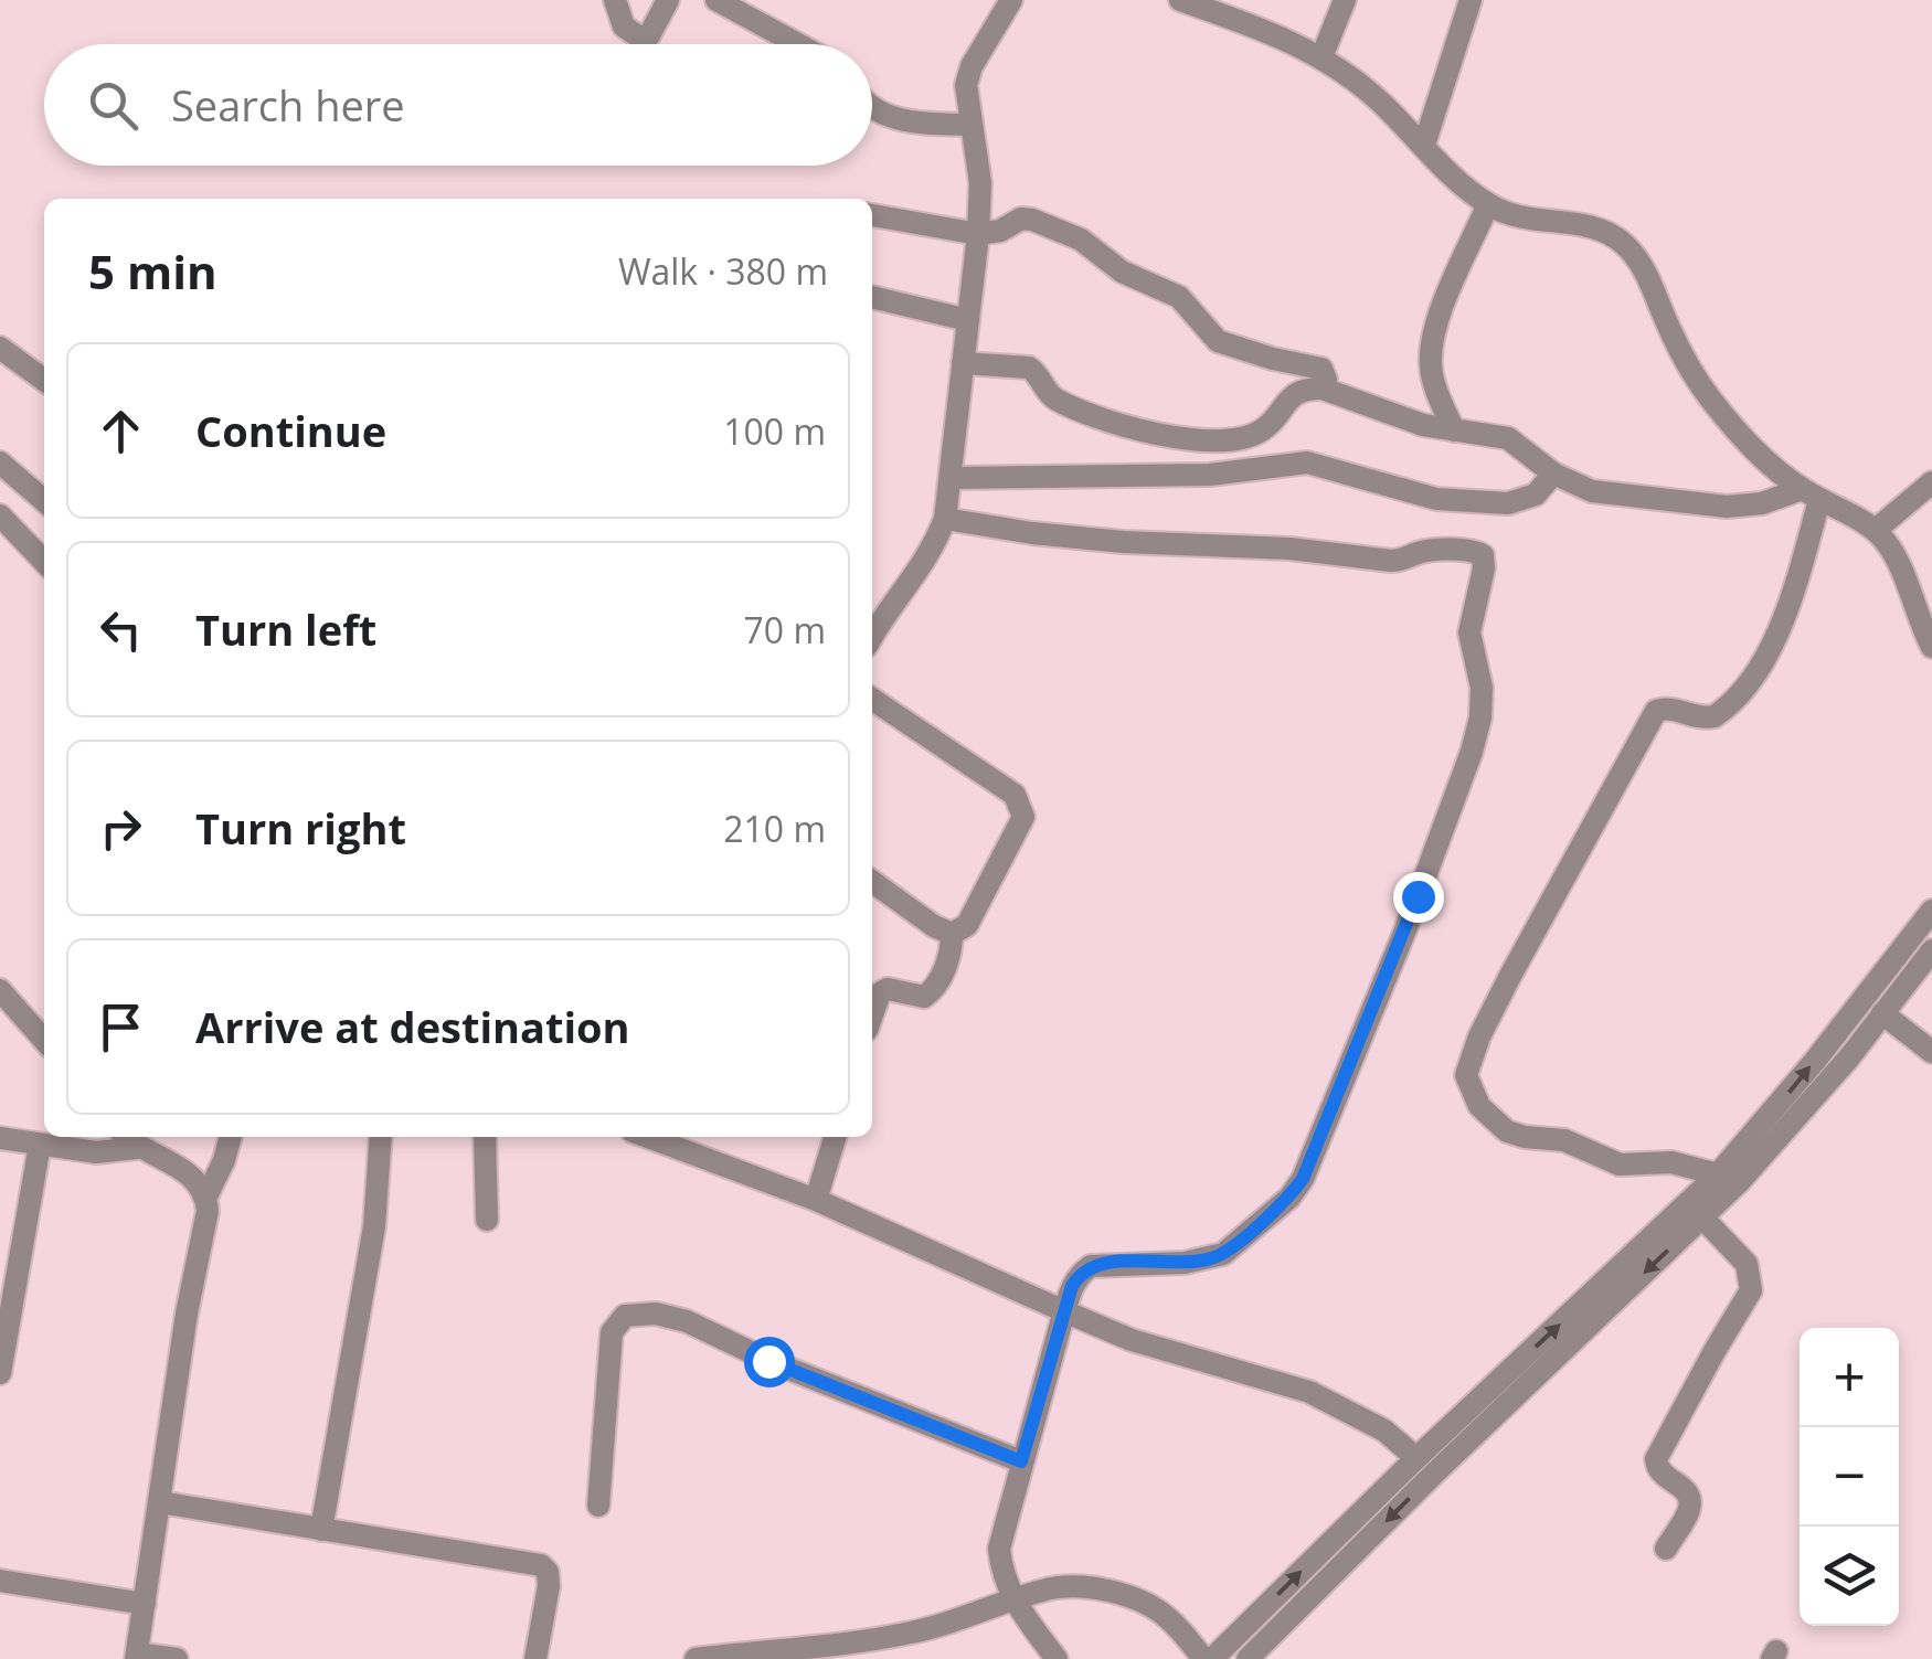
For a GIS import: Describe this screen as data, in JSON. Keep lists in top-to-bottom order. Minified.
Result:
{"page":{"search":"Search here","heading":["5 min","Walk · 380 m"],"list":[["Continue","100 m"],["Turn left","70 m"],["Turn right","210 m"],"Arrive at destination"],"map_buttons":["+","−"]}}
